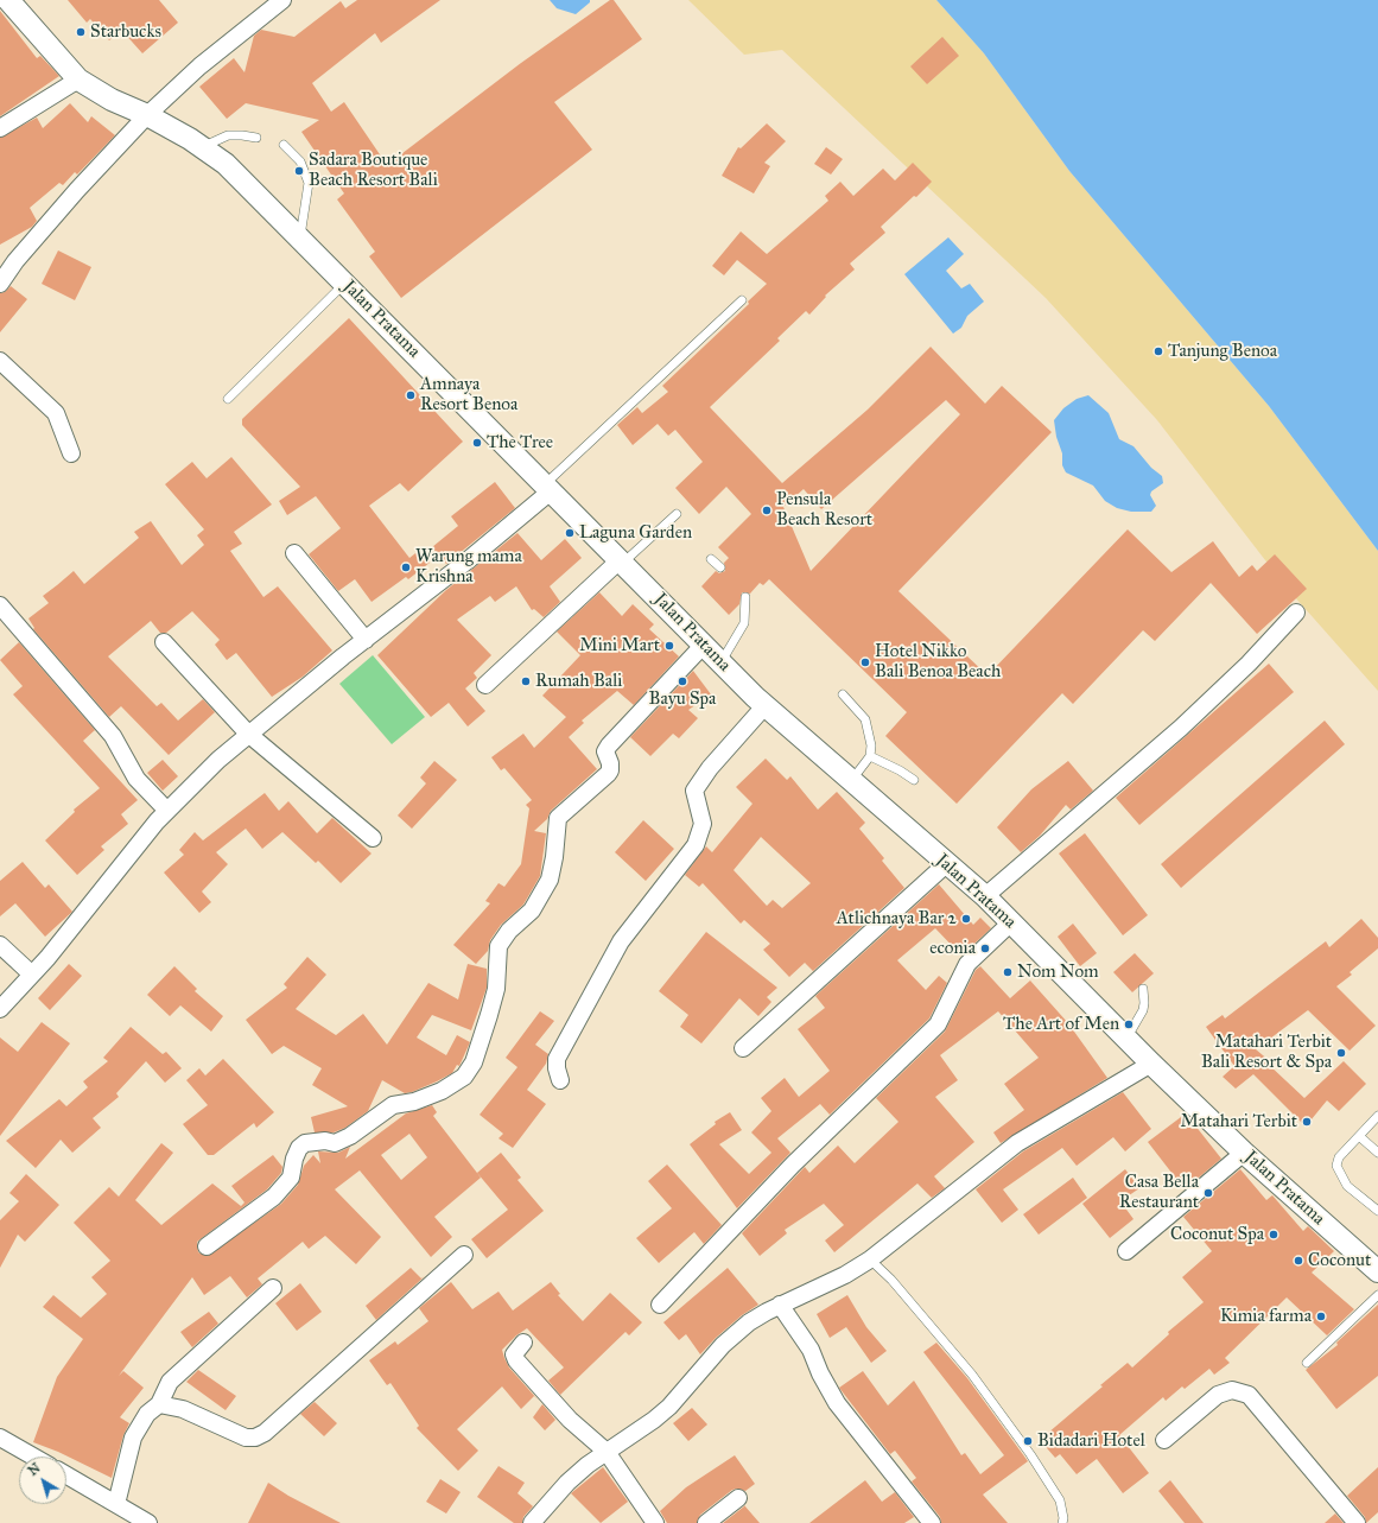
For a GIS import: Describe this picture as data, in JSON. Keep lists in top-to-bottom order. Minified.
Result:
{"streets":{"street":["Jalan Pratama"]},"places":["Starbucks","Sadara Boutique Beach Resort Bali","Tanjung Benoa","Amnaya Resort Benoa","The Tree","Pensula Beach Resort","Laguna Garden","Warung mama Krishna","Mini Mart","Hotel Nikko Bali Benoa Beach","Rumah Bali","Bayu Spa","Atlichnaya Bar 2","econia","Nom Nom","The Art of Men","Matahari Terbit Bali Resort & Spa","Matahari Terbit","Casa Bella Restaurant","Coconut Spa","Coconut","Kimia farma","Bidadari Hotel"],"north":"top left"}
